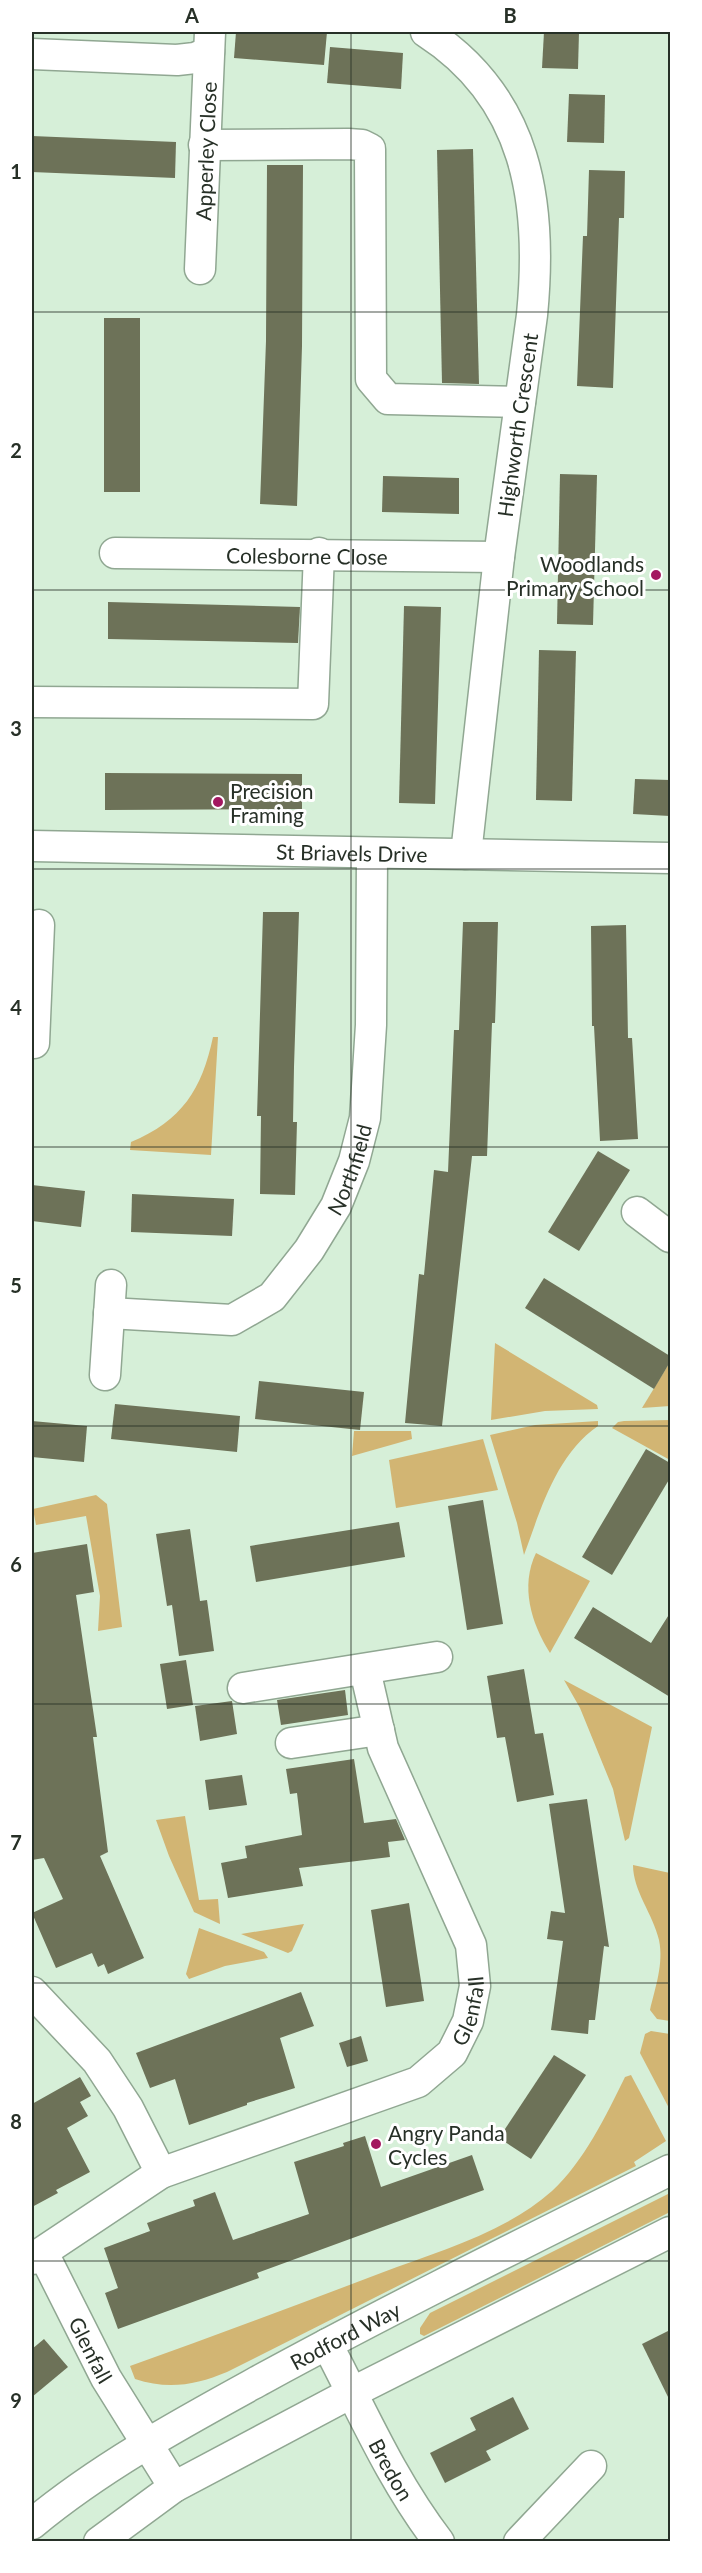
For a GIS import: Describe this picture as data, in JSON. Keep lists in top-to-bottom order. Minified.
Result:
{"streets":{"street":["Apperley Close","Highworth Crescent","Colesborne Close","St Briavels Drive","Northfield","Glenfall","Rodford Way","Bredon"]},"crossings":[["Highworth Crescent","Colesborne Close"],["Highworth Crescent","St Briavels Drive"],["St Briavels Drive","Northfield"],["Glenfall","Rodford Way"],["Rodford Way","Bredon"]],"places":["Woodlands Primary School","Precision Framing","Angry Panda Cycles"],"grid":{"columns":["A","B"],"rows":["1","2","3","4","5","6","7","8","9"]}}
